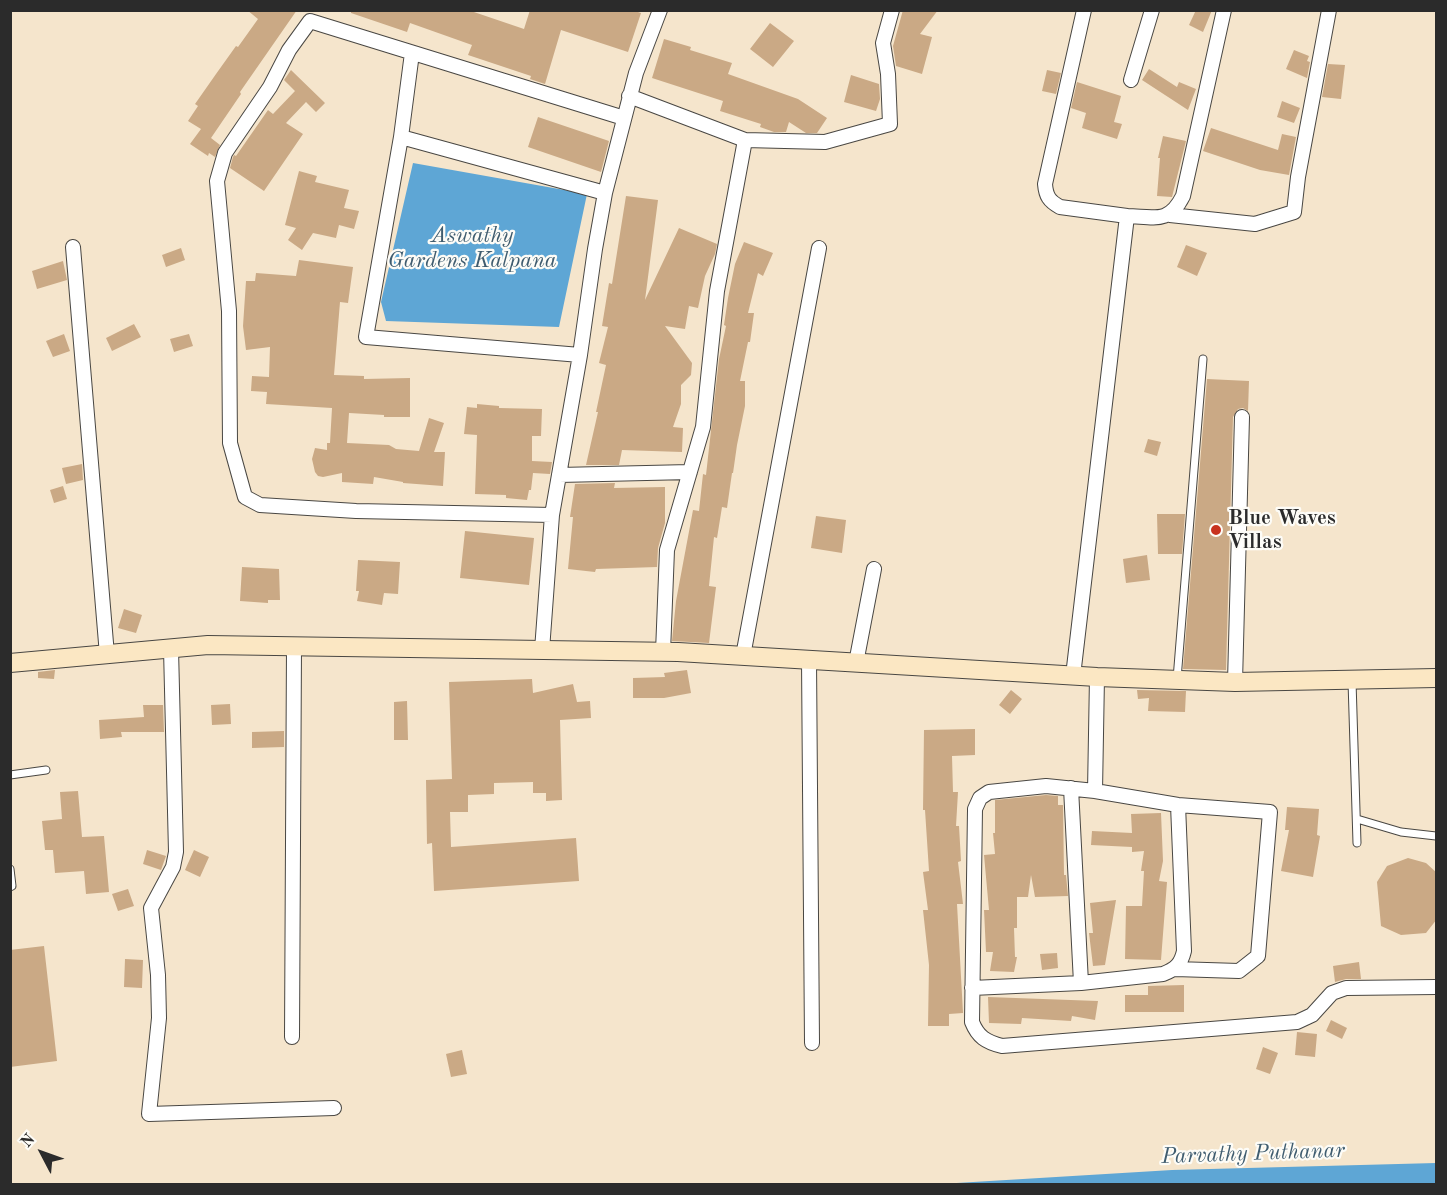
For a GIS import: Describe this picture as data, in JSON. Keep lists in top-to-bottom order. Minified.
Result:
{"water":["Aswathy Gardens Kalpana","Parvathy Puthanar"],"places":["Blue Waves Villas"],"north":"top left"}
